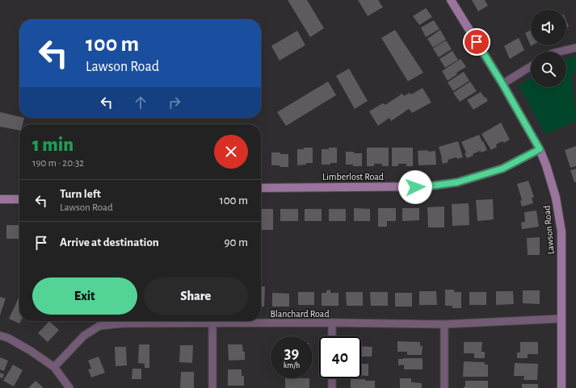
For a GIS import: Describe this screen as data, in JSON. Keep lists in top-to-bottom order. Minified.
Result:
{"streets":{"street":["Limberlost Road","Lawson Road","Blanchard Road"]},"crossings":[["Limberlost Road","Lawson Road"],["Lawson Road","Blanchard Road"]],"page":{"turn":["100 m","Lawson Road"],"heading":["1 min","190 m · 20:32"],"list":[{"name":"Turn left","note":"Lawson Road","value":"100 m"},{"name":"Arrive at destination","value":"90 m"}],"buttons":["Exit","Share"],"speed":"39 km/h","limit":"40"}}
